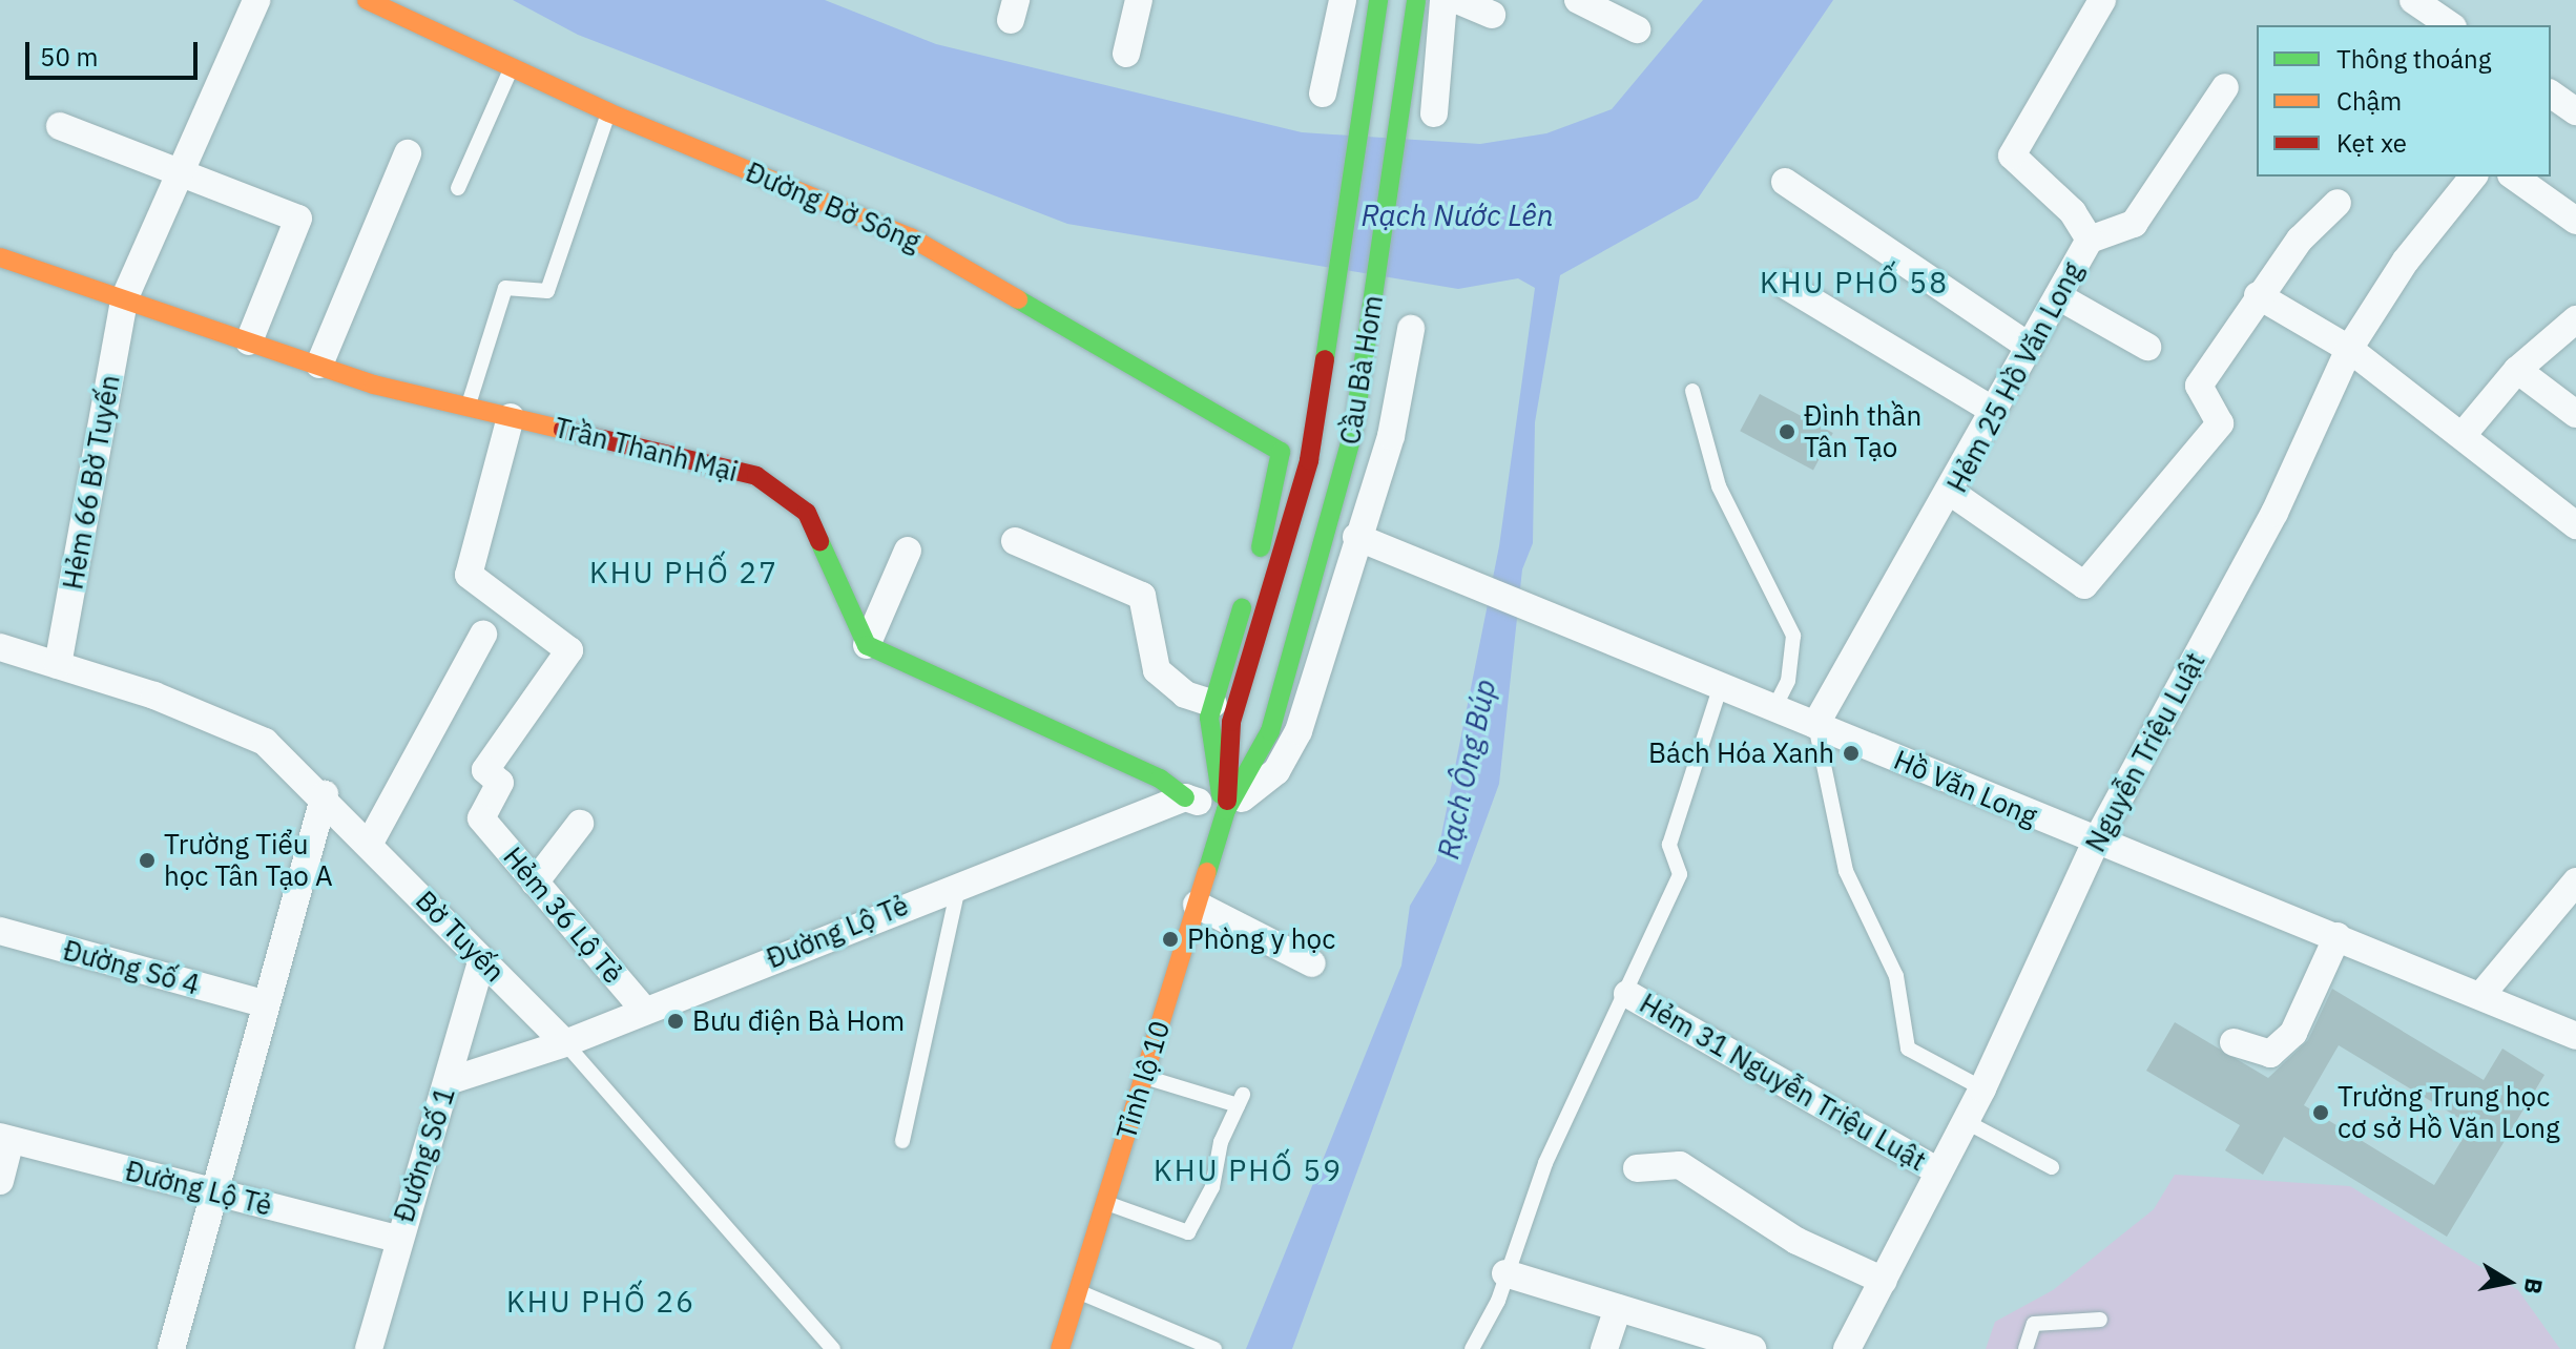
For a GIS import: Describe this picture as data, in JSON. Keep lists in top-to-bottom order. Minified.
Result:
{"streets":{"street":["Đường Bờ Sông","Cầu Bà Hom","Hẻm 25 Hồ Văn Long","Trần Thanh Mại","Hẻm 66 Bờ Tuyến","Nguyễn Triệu Luật","Hồ Văn Long","Hẻm 36 Lộ Tẻ","Đường Lộ Tẻ","Bờ Tuyến","Đường Số 4","Tỉnh lộ 10","Hẻm 31 Nguyễn Triệu Luật","Đường Số 1"]},"crossings":[["Đường Bờ Sông","Tỉnh lộ 10"],["Cầu Bà Hom","Tỉnh lộ 10"],["Hẻm 25 Hồ Văn Long","Hồ Văn Long"],["Trần Thanh Mại","Hẻm 66 Bờ Tuyến"],["Trần Thanh Mại","Hẻm 36 Lộ Tẻ"],["Hẻm 66 Bờ Tuyến","Bờ Tuyến"],["Nguyễn Triệu Luật","Hồ Văn Long"],["Nguyễn Triệu Luật","Hẻm 31 Nguyễn Triệu Luật"],["Hẻm 36 Lộ Tẻ","Đường Lộ Tẻ"],["Đường Lộ Tẻ","Bờ Tuyến"],["Đường Lộ Tẻ","Đường Số 1"],["Bờ Tuyến","Đường Số 1"]],"districts":["KHU PHỐ 58","KHU PHỐ 27","KHU PHỐ 59","KHU PHỐ 26"],"water":["Rạch Nước Lên","Rạch Ông Búp"],"places":["Đình thần Tân Tạo","Bách Hóa Xanh","Trường Tiểu học Tân Tạo A","Phòng y học","Bưu điện Bà Hom","Trường Trung học cơ sở Hồ Văn Long"],"legend":["Thông thoáng","Chậm","Kẹt xe"],"scale_bar":"50 m","north":"right"}
